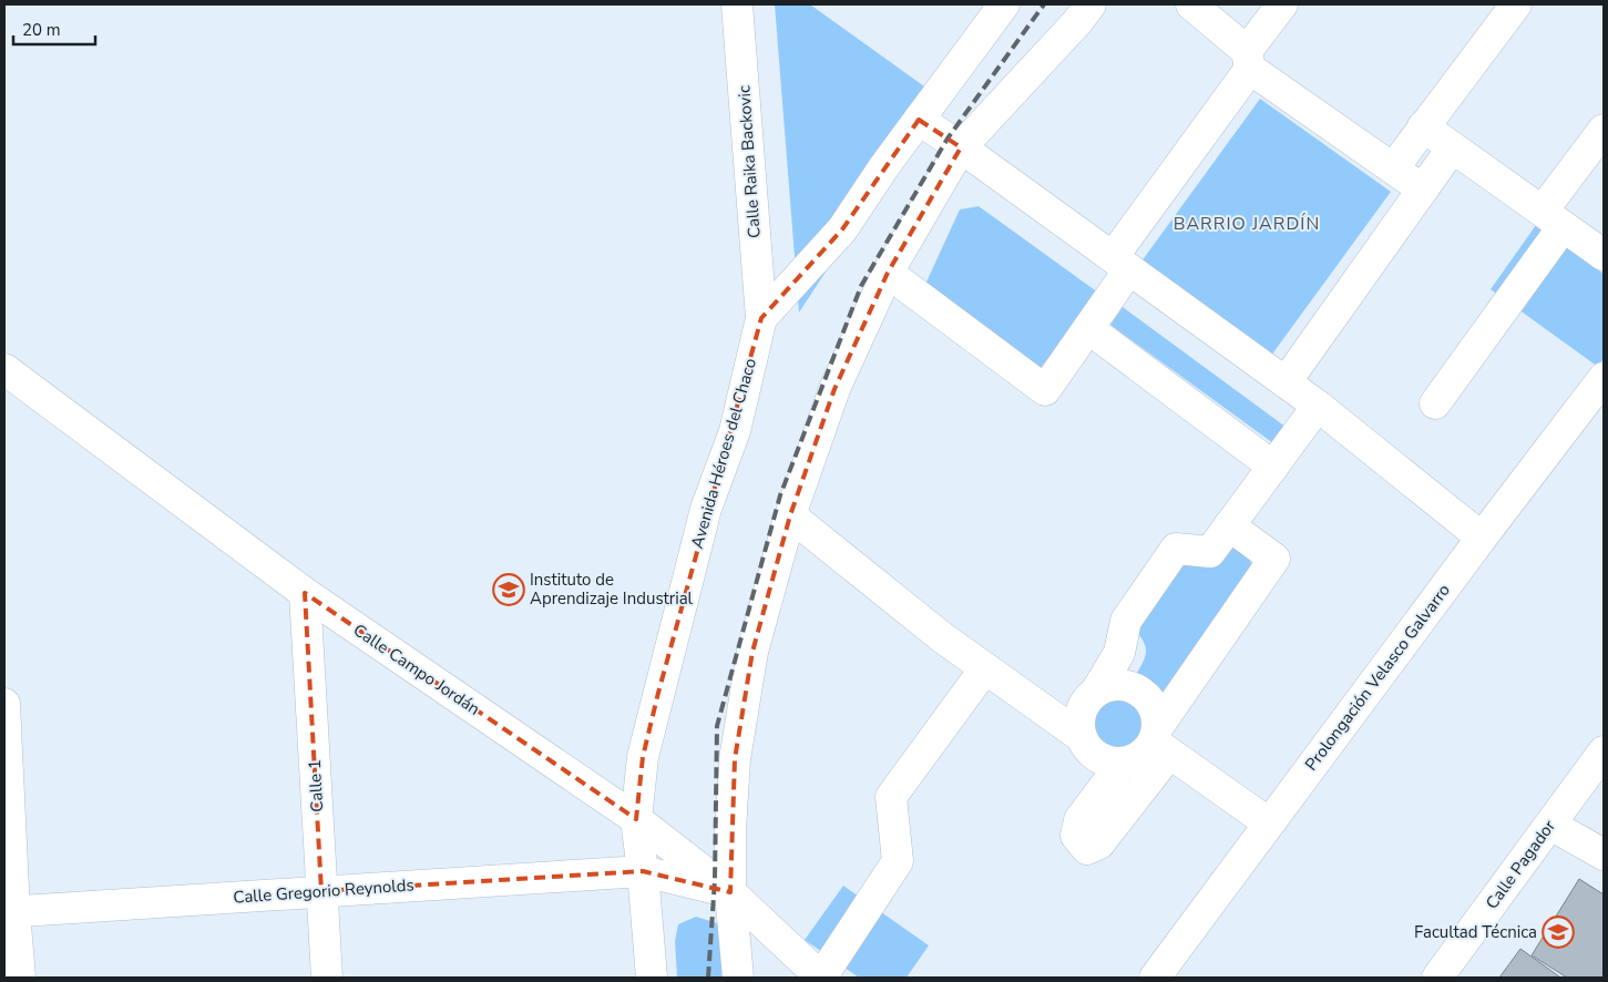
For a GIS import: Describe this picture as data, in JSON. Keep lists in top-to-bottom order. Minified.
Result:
{"streets":{"street":["Calle Raika Backovic","Avenida Héroes del Chaco","Calle Campo Jordán","Prolongación Velasco Galvarro","Calle 1","Calle Pagador","Calle Gregorio Reynolds"]},"crossings":[["Calle Raika Backovic","Avenida Héroes del Chaco"],["Avenida Héroes del Chaco","Calle Campo Jordán"],["Avenida Héroes del Chaco","Calle Gregorio Reynolds"],["Calle Campo Jordán","Calle 1"],["Calle Campo Jordán","Calle Gregorio Reynolds"],["Calle 1","Calle Gregorio Reynolds"]],"districts":["BARRIO JARDÍN"],"places":{"school or university":["Instituto de Aprendizaje Industrial","Facultad Técnica"]},"scale_bar":"20 m"}
